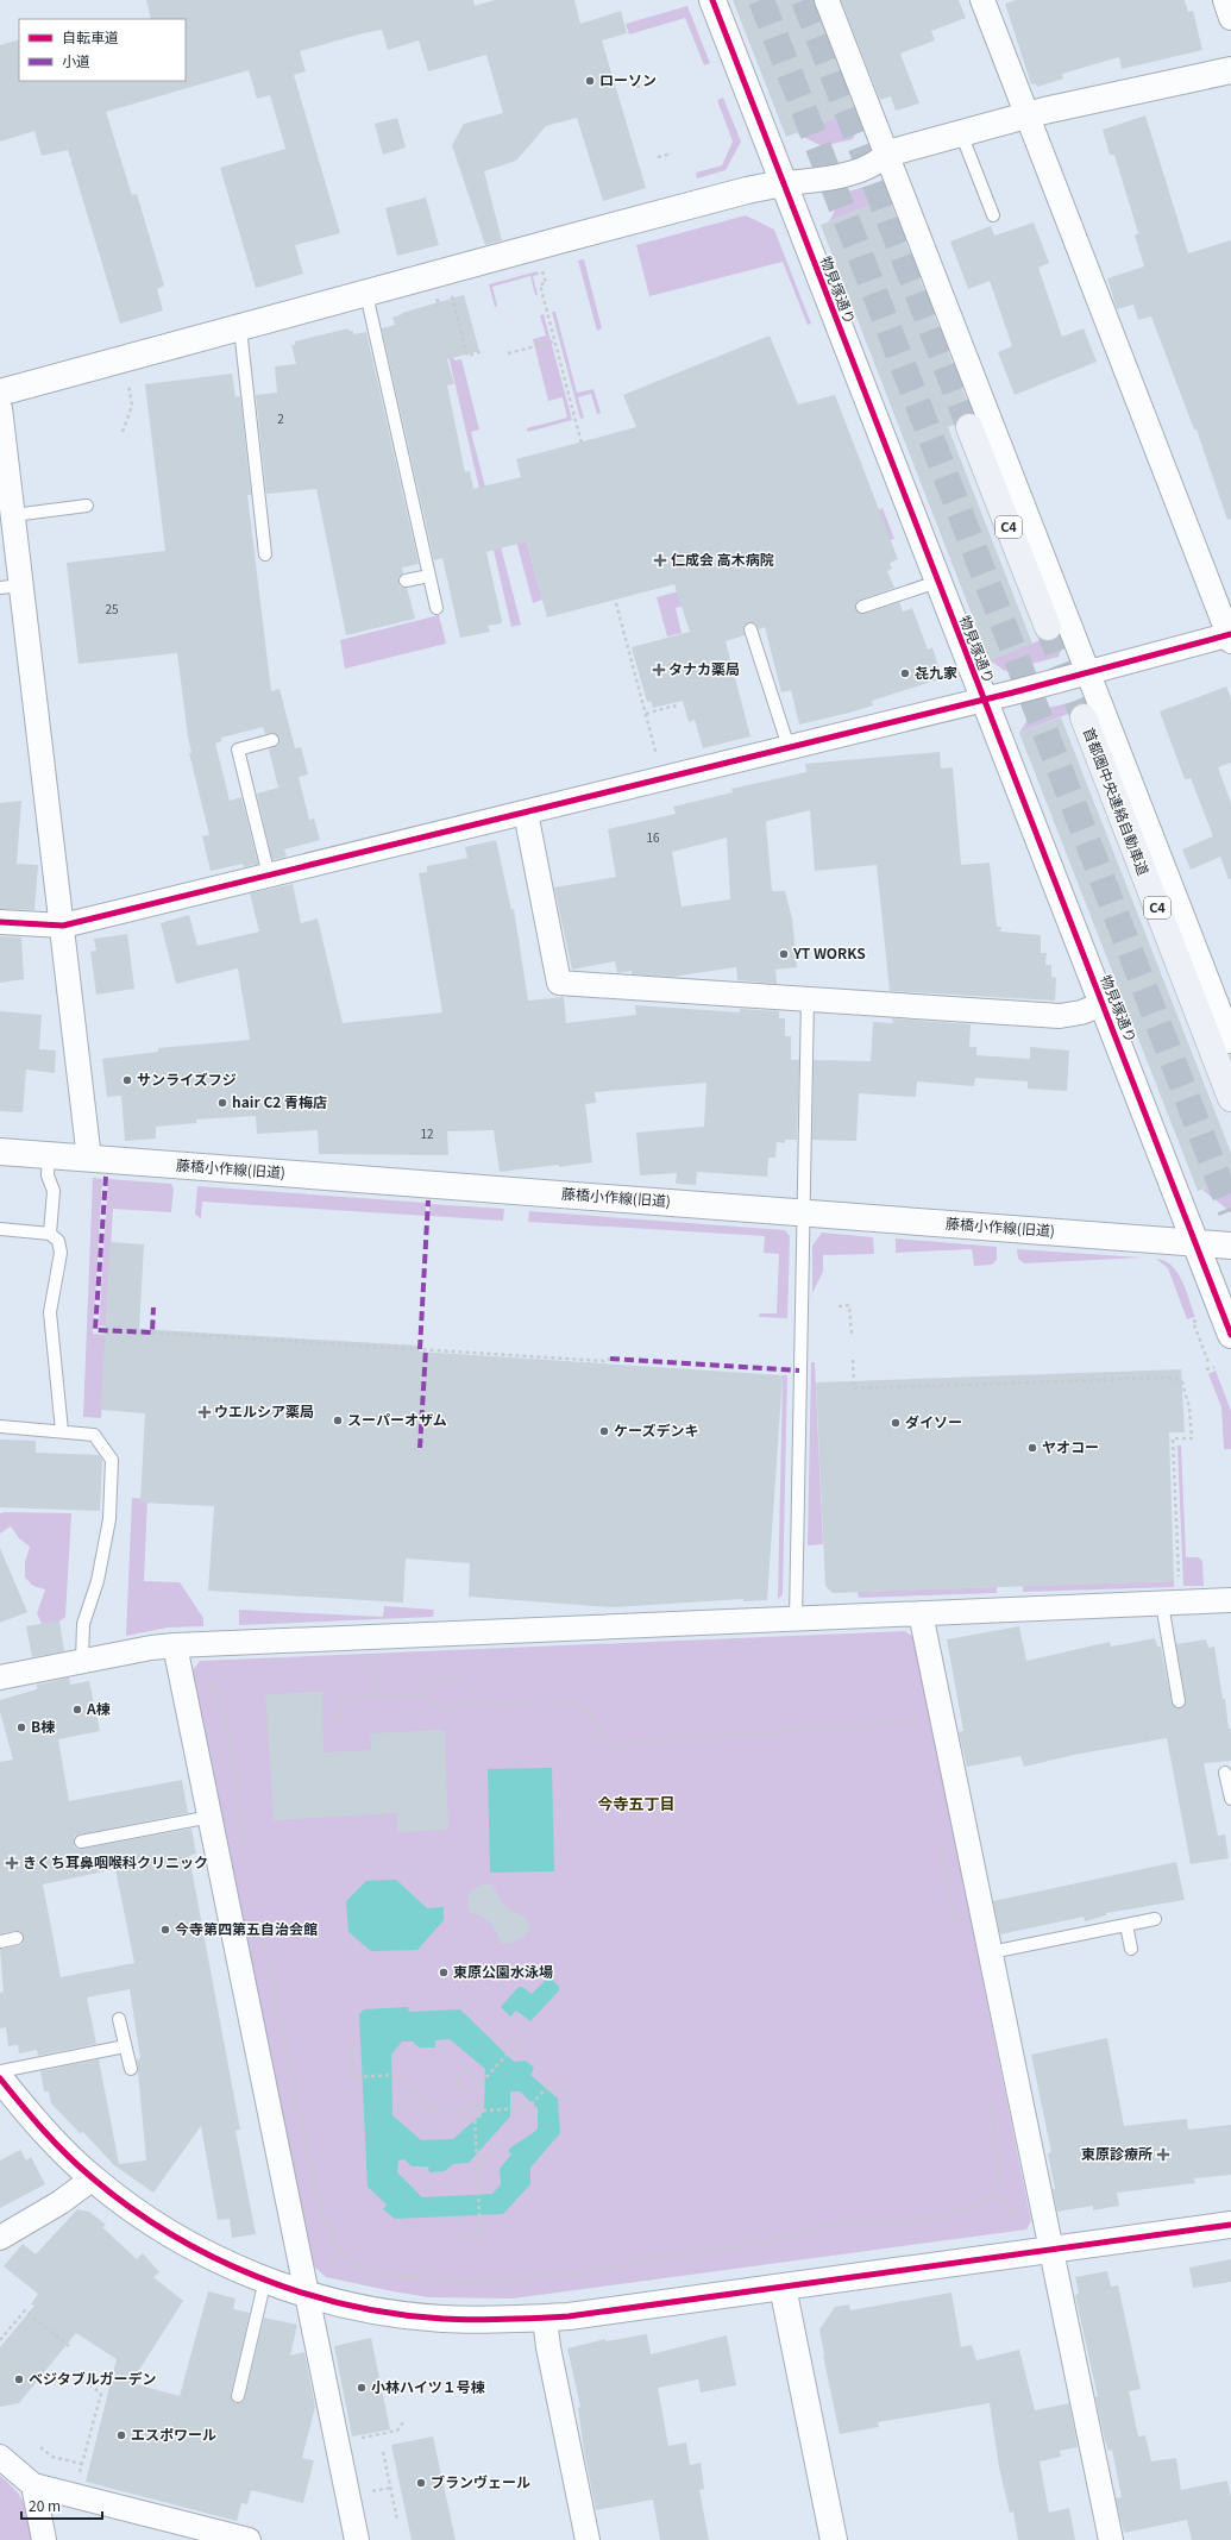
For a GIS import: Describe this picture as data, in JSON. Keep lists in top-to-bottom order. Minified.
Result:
{"streets":{"highway":["C4","首都圏中央連絡自動車道"],"street":["物見塚通り","藤橋小作線(旧道)"]},"crossings":[["物見塚通り","藤橋小作線(旧道)"]],"districts":["今寺五丁目"],"places":{"other":["ローソン","㐂九家","YT WORKS","サンライズフジ","hair C2 青梅店","スーパーオザム","ダイソー","ケーズデンキ","ヤオコー","A棟","B棟","今寺第四第五自治会館","東原公園水泳場","ベジタブルガーデン","小林ハイツ１号棟","エスポワール","ブランヴェール"],"health":["仁成会 高木病院","タナカ薬局","ウエルシア薬局","きくち耳鼻咽喉科クリニック","東原診療所"]},"house_numbers":["2","25","16","12"],"legend":["自転車道","小道"],"scale_bar":"20 m"}
